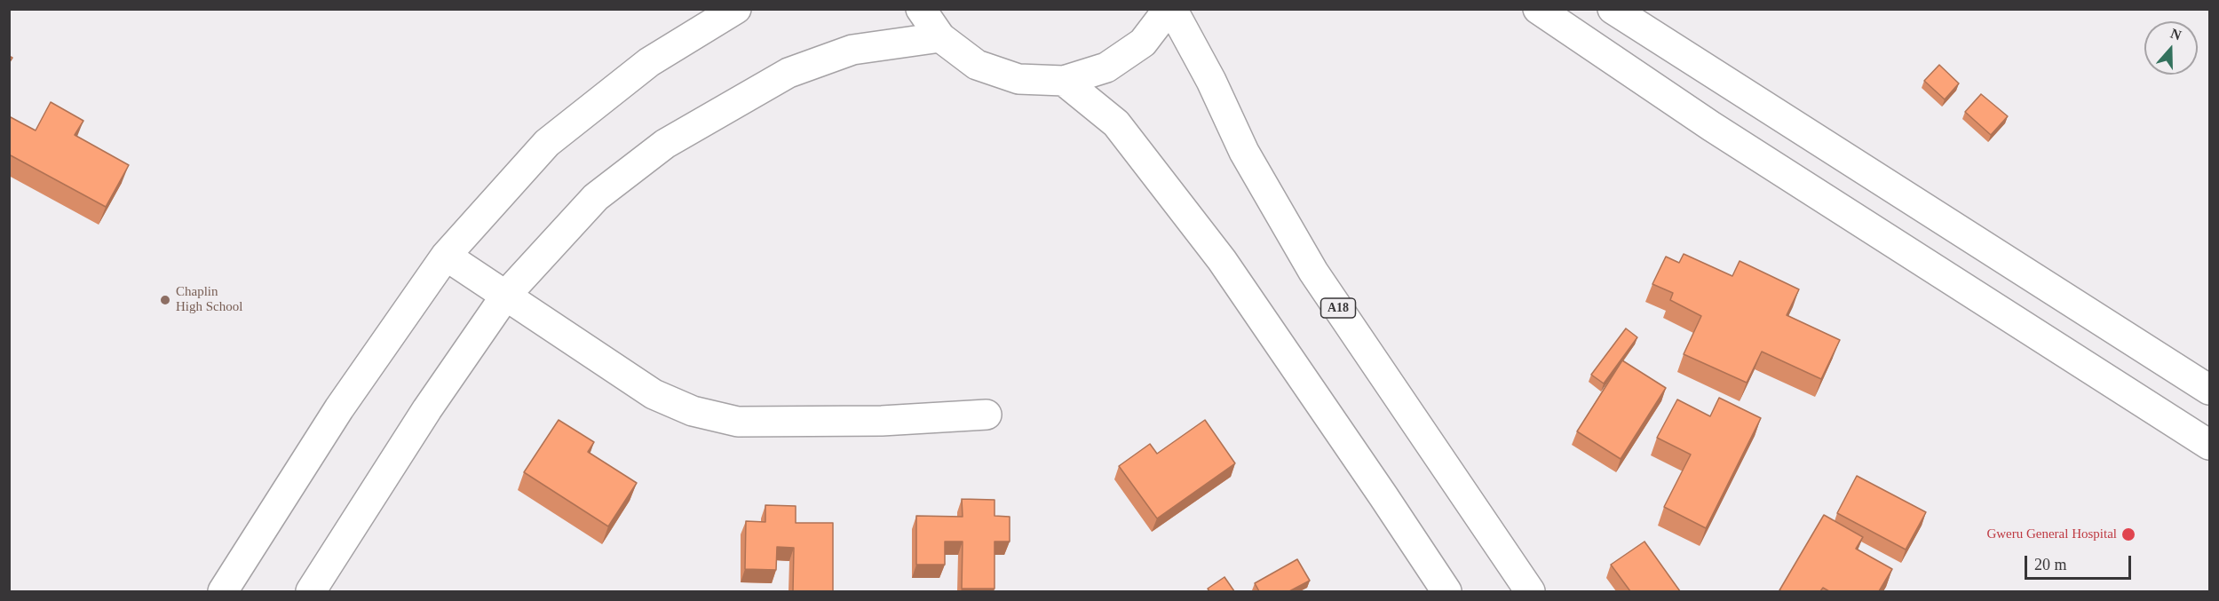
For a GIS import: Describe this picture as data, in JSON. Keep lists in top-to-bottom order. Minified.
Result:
{"streets":{"main road":["A18"]},"places":["Chaplin High School","Gweru General Hospital"],"scale_bar":"20 m","north":"top"}
